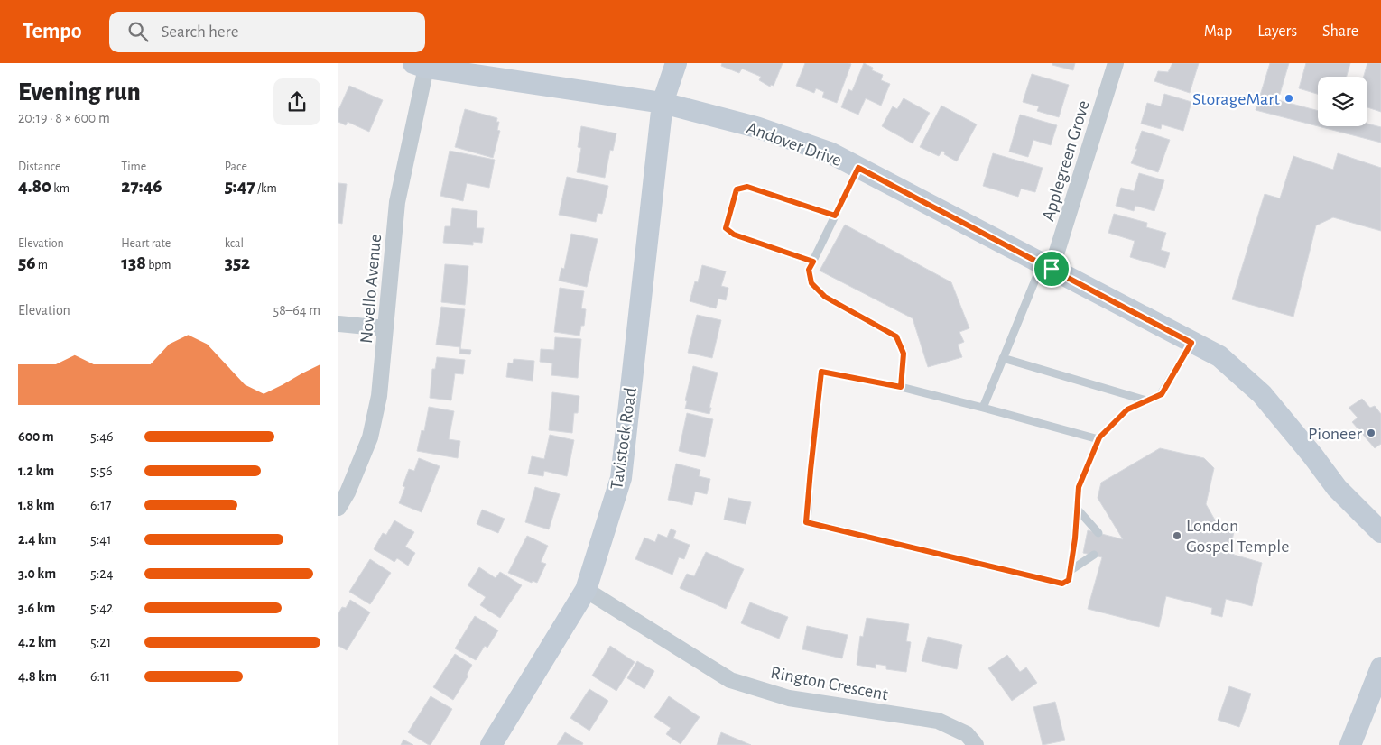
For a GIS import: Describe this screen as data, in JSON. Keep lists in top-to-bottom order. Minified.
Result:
{"streets":{"street":["Andover Drive","Applegreen Grove","Novello Avenue","Tavistock Road","Rington Crescent"]},"crossings":[["Andover Drive","Applegreen Grove"],["Andover Drive","Novello Avenue"],["Andover Drive","Tavistock Road"],["Tavistock Road","Rington Crescent"]],"places":["StorageMart","Pioneer","London Gospel Temple"],"page":{"header":"Tempo","search":"Search here","nav":["Map","Layers","Share"],"heading":["Evening run","20:19 · 8 × 600 m"],"stats":[["Distance","4.80 km"],["Time","27:46"],["Pace","5:47 /km"],["Elevation","56 m"],["Heart rate","138 bpm"],["kcal","352"]],"chart":["Elevation","58–64 m"],"list":[{"name":"600 m","note":"5:46"},{"name":"1.2 km","note":"5:56"},{"name":"1.8 km","note":"6:17"},{"name":"2.4 km","note":"5:41"},{"name":"3.0 km","note":"5:24"},{"name":"3.6 km","note":"5:42"},{"name":"4.2 km","note":"5:21"},{"name":"4.8 km","note":"6:11"}]}}
